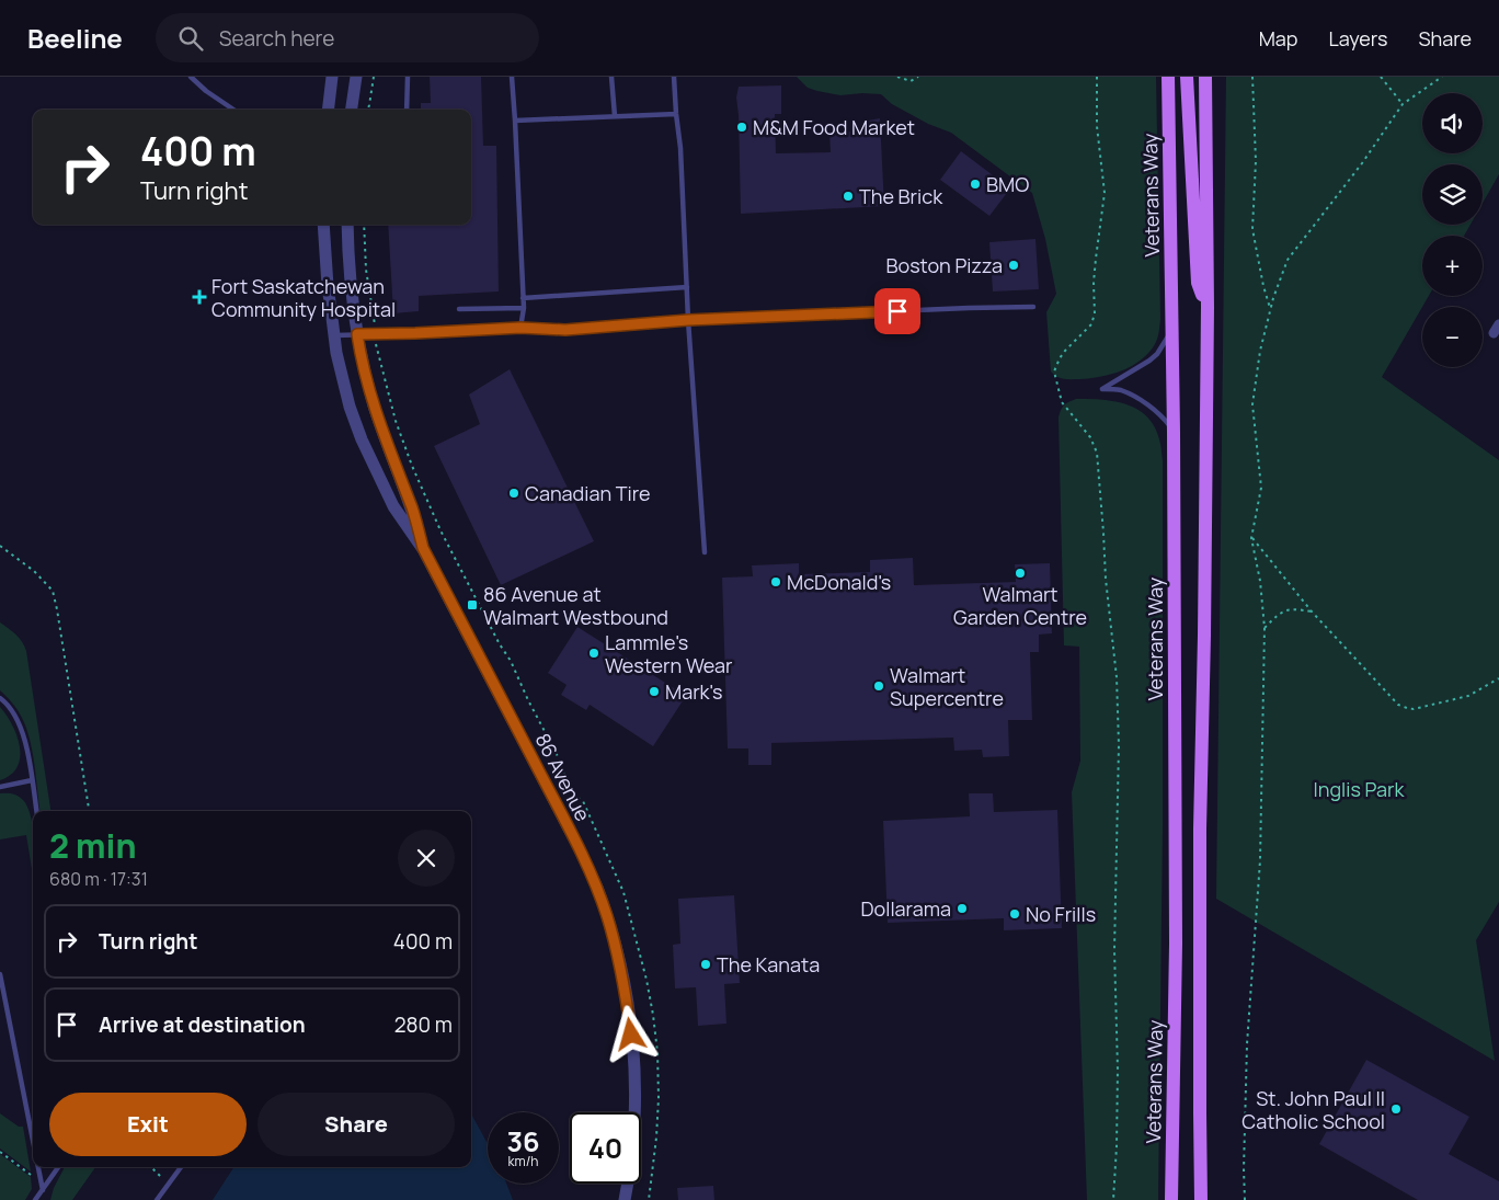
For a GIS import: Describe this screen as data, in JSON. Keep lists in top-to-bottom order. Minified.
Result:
{"streets":{"main road":["Veterans Way"],"street":["86 Avenue"]},"parks":["Inglis Park"],"places":{"other":["M&M Food Market","BMO","The Brick","Boston Pizza","Canadian Tire","Walmart Garden Centre","McDonald's","Lammle's Western Wear","Walmart Supercentre","Mark's","Dollarama","No Frills","The Kanata","St. John Paul II Catholic School"],"health":["Fort Saskatchewan Community Hospital"],"transit":["86 Avenue at Walmart Westbound"]},"page":{"header":"Beeline","search":"Search here","nav":["Map","Layers","Share"],"map_buttons":["+","−"],"turn":["400 m","Turn right"],"heading":["2 min","680 m · 17:31"],"list":[{"name":"Turn right","value":"400 m"},{"name":"Arrive at destination","value":"280 m"}],"buttons":["Exit","Share"],"speed":"36 km/h","limit":"40"}}
